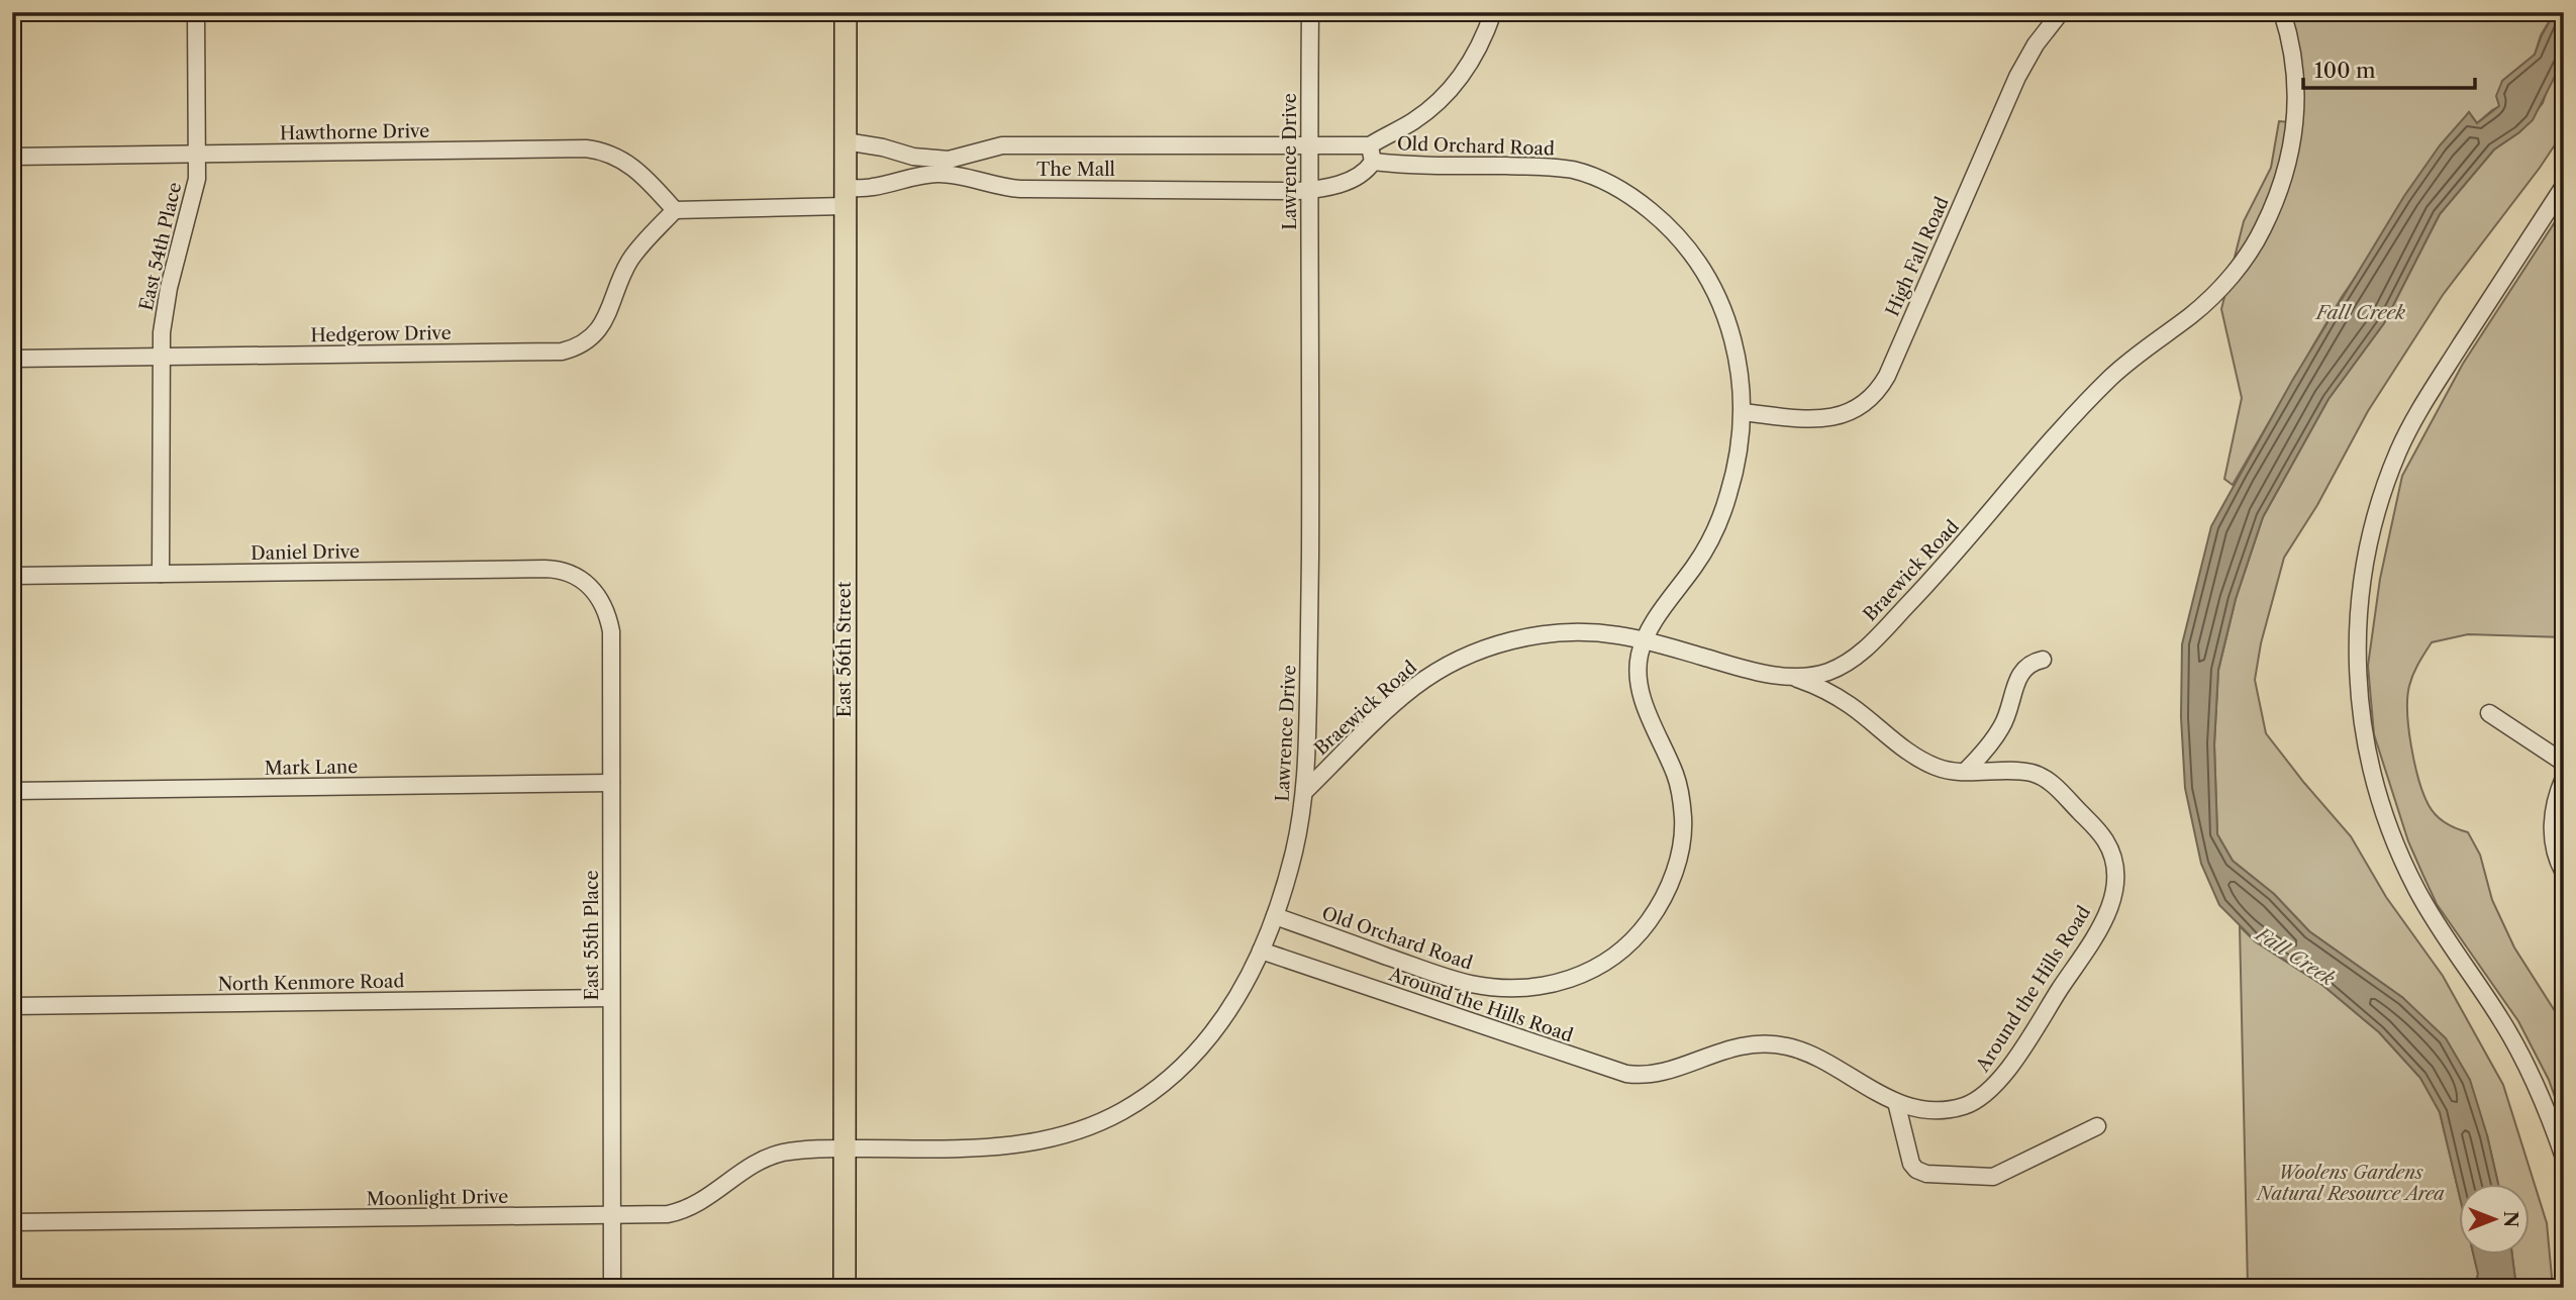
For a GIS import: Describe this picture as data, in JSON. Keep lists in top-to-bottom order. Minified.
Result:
{"streets":{"main road":["East 56th Street"],"street":["Hawthorne Drive","Old Orchard Road","Lawrence Drive","The Mall","East 54th Place","High Fall Road","Hedgerow Drive","Daniel Drive","Braewick Road","Mark Lane","East 55th Place","North Kenmore Road","Around the Hills Road","Moonlight Drive"]},"crossings":[["Hawthorne Drive","The Mall"],["Hawthorne Drive","East 54th Place"],["Hawthorne Drive","Hedgerow Drive"],["Old Orchard Road","Lawrence Drive"],["Old Orchard Road","The Mall"],["Old Orchard Road","High Fall Road"],["Old Orchard Road","Braewick Road"],["Lawrence Drive","The Mall"],["Lawrence Drive","Braewick Road"],["Lawrence Drive","East 56th Street"],["Lawrence Drive","Around the Hills Road"],["Lawrence Drive","Moonlight Drive"],["The Mall","Hedgerow Drive"],["The Mall","East 56th Street"],["East 54th Place","Hedgerow Drive"],["East 54th Place","Daniel Drive"],["Daniel Drive","East 55th Place"],["Braewick Road","Around the Hills Road"],["East 56th Street","Moonlight Drive"],["Mark Lane","East 55th Place"],["East 55th Place","North Kenmore Road"],["East 55th Place","Moonlight Drive"]],"water":["Fall Creek"],"parks":["Woolens Gardens Natural Resource Area"],"scale_bar":"100 m","north":"right"}
